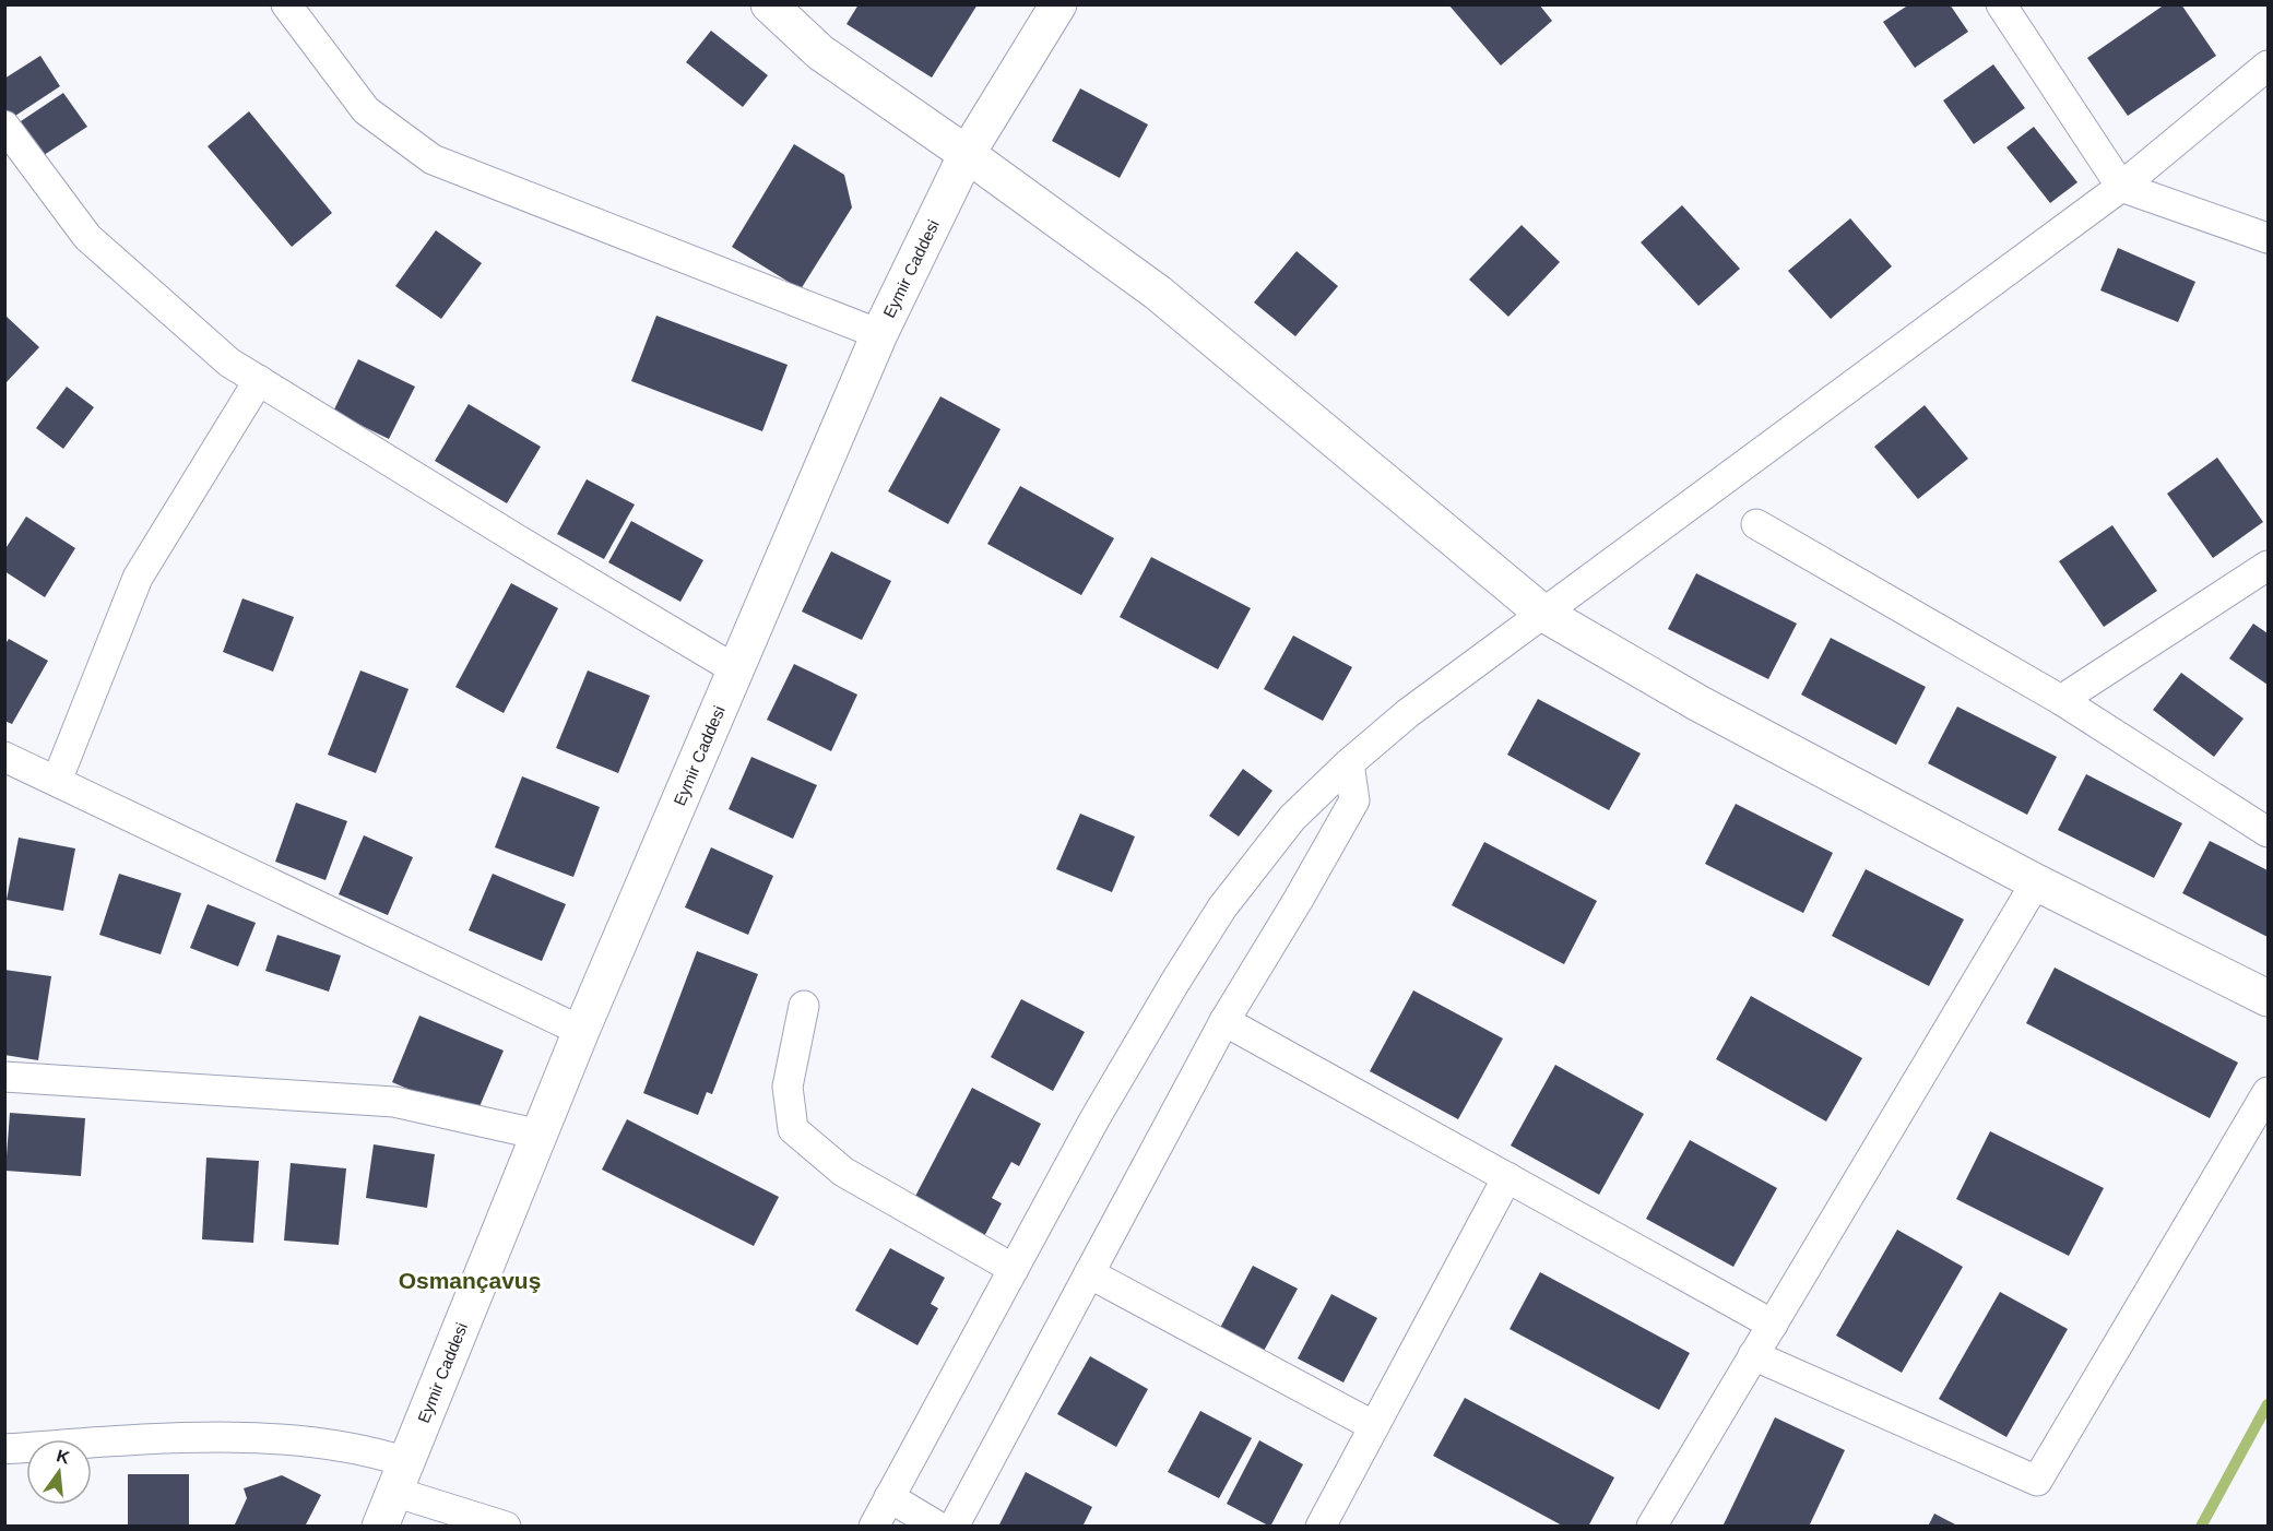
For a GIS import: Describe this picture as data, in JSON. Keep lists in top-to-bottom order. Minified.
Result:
{"streets":{"street":["Eymir Caddesi"]},"districts":["Osmançavuş"],"north":"top"}
